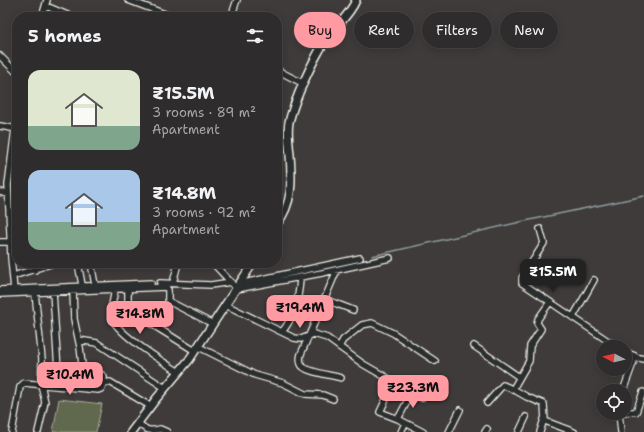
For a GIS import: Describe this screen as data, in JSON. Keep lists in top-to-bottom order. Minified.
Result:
{"north":"left","page":{"chip":["Buy","Rent","Filters","New"],"heading":"5 homes","list":[{"name":"₹15.5M","note":"3 rooms · 89 m² · Apartment"},{"name":"₹14.8M","note":"3 rooms · 92 m² · Apartment"}],"price":["₹15.5M","₹19.4M","₹14.8M","₹10.4M","₹23.3M"]}}
